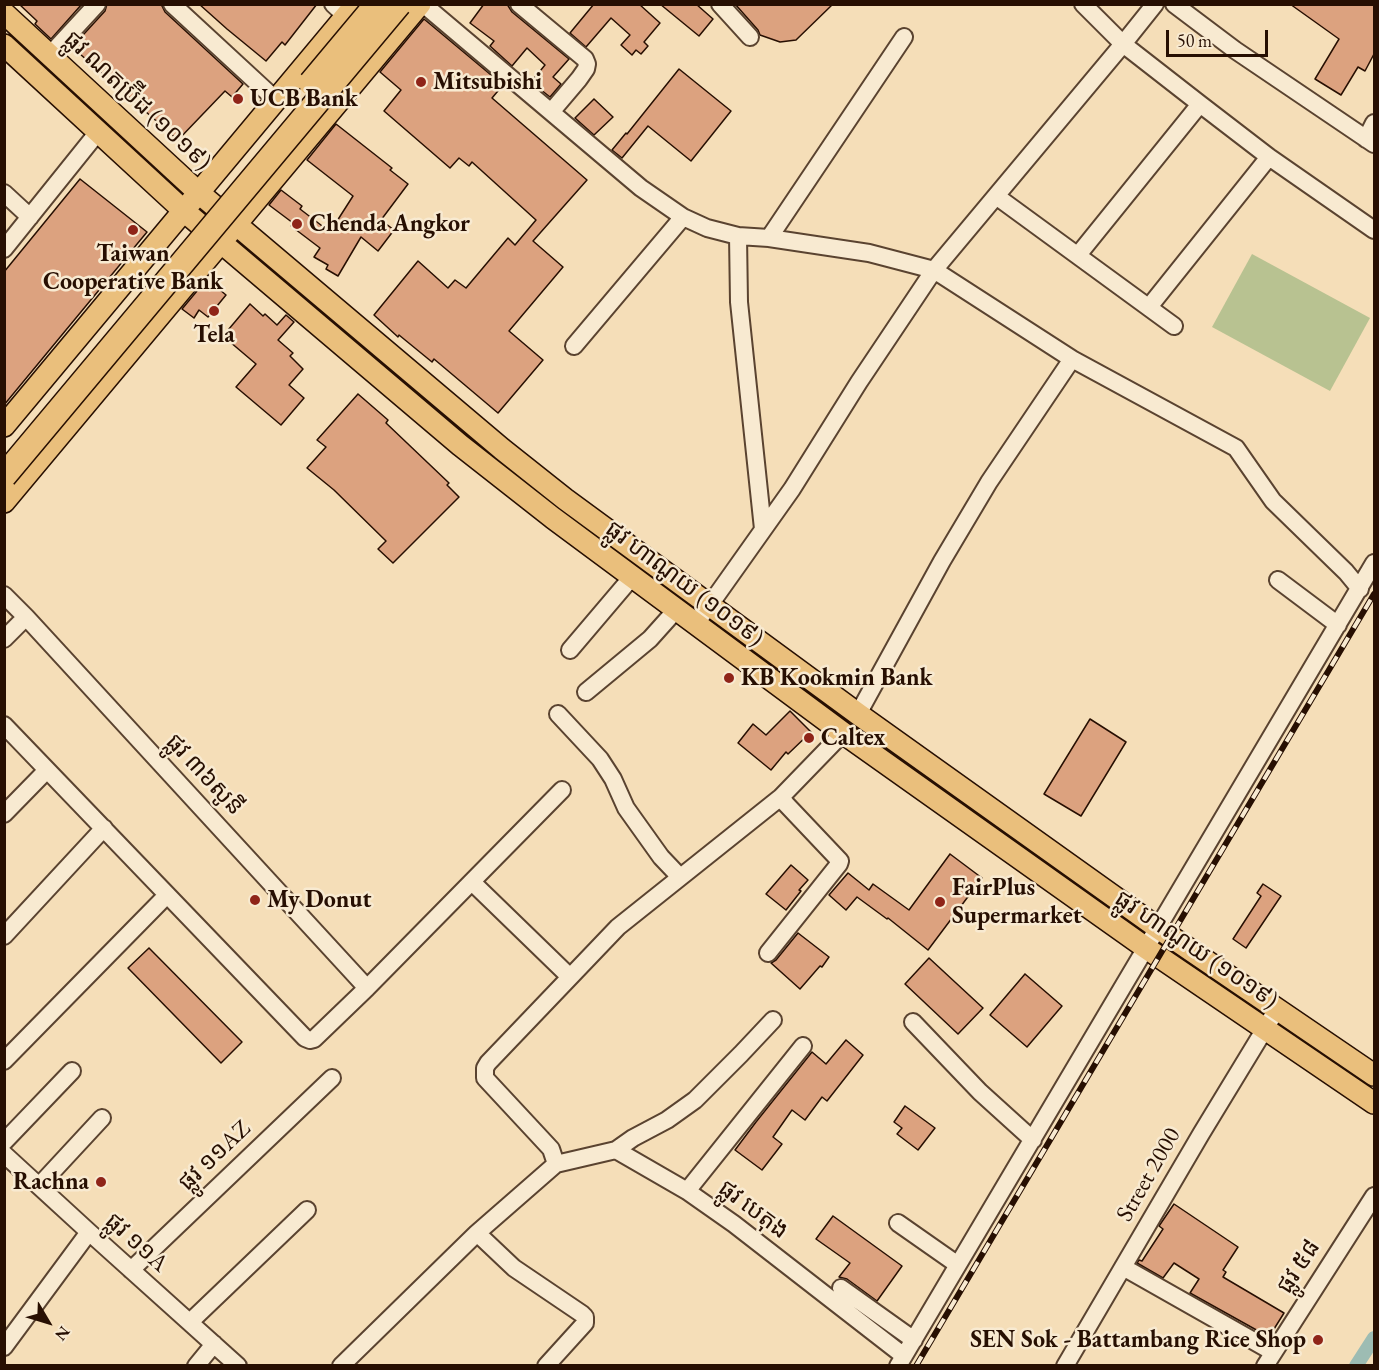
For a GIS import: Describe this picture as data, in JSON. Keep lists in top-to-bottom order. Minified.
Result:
{"streets":{"main road":["ផ្លូវ ណតប្រ៊ីដ (១០១៩)","ផ្លូវ ហាណូយ (១០១៩)"],"street":["ផ្លូវ ៣៦សូនី","ផ្លូវ ១១AZ","Street 2000","ផ្លូវ បេតុង","ផ្លូវ ១១A","ផ្លូវ ៥៨"]},"crossings":[["ផ្លូវ ណតប្រ៊ីដ (១០១៩)","ផ្លូវ ហាណូយ (១០១៩)"],["ផ្លូវ ហាណូយ (១០១៩)","Street 2000"],["ផ្លូវ ១១AZ","ផ្លូវ ១១A"]],"places":["Mitsubishi","UCB Bank","Chenda Angkor","Taiwan Cooperative Bank","Tela","KB Kookmin Bank","Caltex","My Donut","FairPlus Supermarket","Rachna","SEN Sok - Battambang Rice Shop"],"scale_bar":"50 m","north":"bottom right"}
